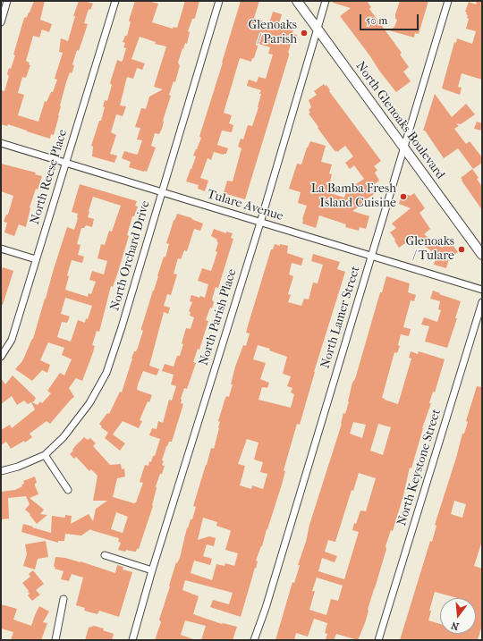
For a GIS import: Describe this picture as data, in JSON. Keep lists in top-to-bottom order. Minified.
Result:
{"streets":{"main road":["North Glenoaks Boulevard"],"street":["North Reese Place","Tulare Avenue","North Orchard Drive","North Parish Place","North Lamer Street","North Keystone Street"]},"crossings":[["North Glenoaks Boulevard","North Parish Place"],["North Glenoaks Boulevard","North Lamer Street"],["North Reese Place","Tulare Avenue"],["Tulare Avenue","North Orchard Drive"],["Tulare Avenue","North Parish Place"],["Tulare Avenue","North Lamer Street"]],"places":["Glenoaks / Parish","La Bamba Fresh Island Cuisine","Glenoaks / Tulare"],"scale_bar":"50 m","north":"bottom"}
